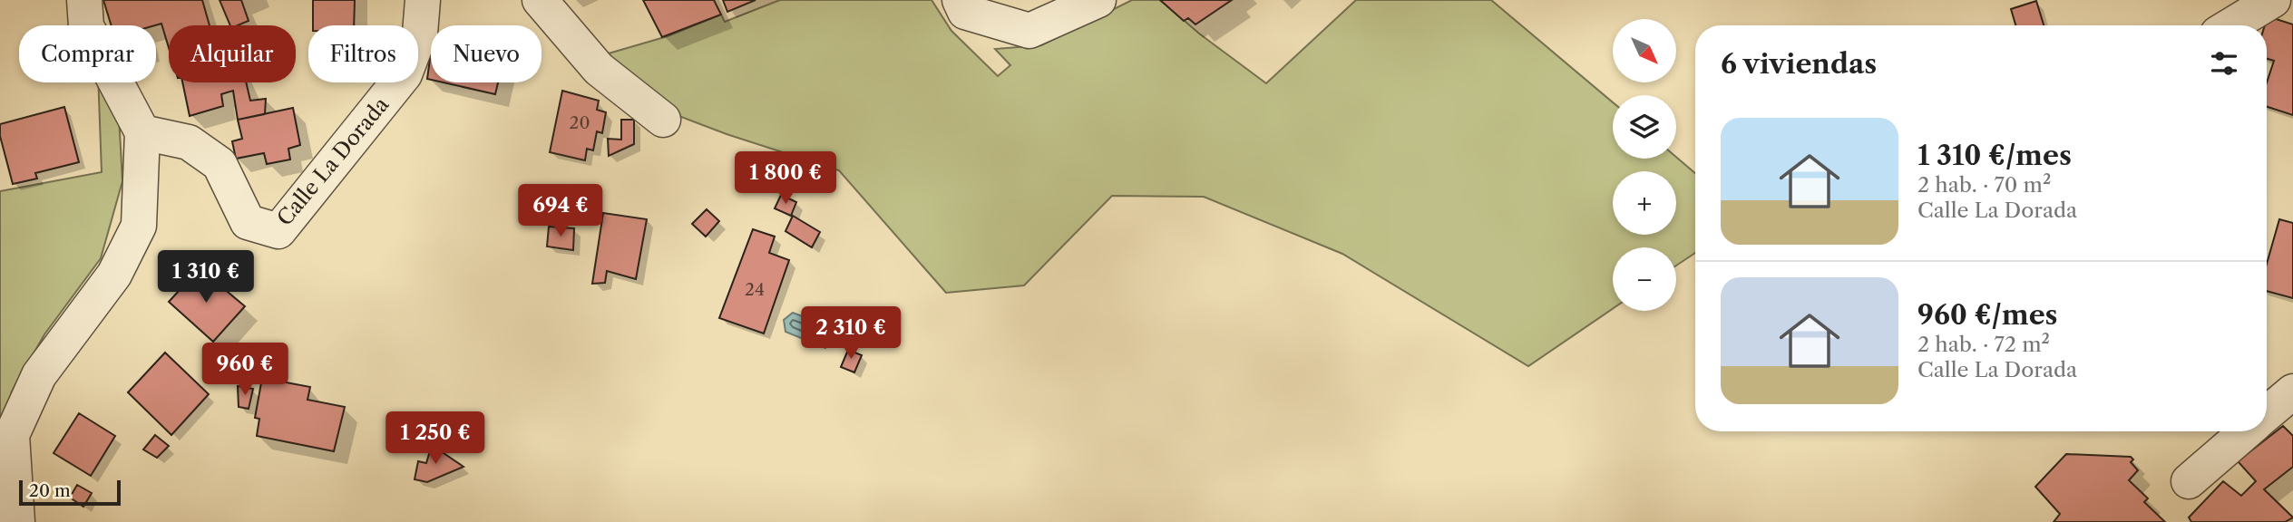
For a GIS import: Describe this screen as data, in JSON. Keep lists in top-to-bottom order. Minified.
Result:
{"streets":{"street":["Calle La Dorada"]},"house_numbers":["20","24"],"scale_bar":"20 m","north":"bottom right","page":{"map_buttons":["+","−"],"chip":["Comprar","Alquilar","Filtros","Nuevo"],"heading":"6 viviendas","list":[{"name":"1 310 €/mes","note":"2 hab. · 70 m² · Calle La Dorada"},{"name":"960 €/mes","note":"2 hab. · 72 m² · Calle La Dorada"}],"price":["1 800 €","694 €","1 310 €","2 310 €","960 €","1 250 €"],"scale":"20 m"}}
